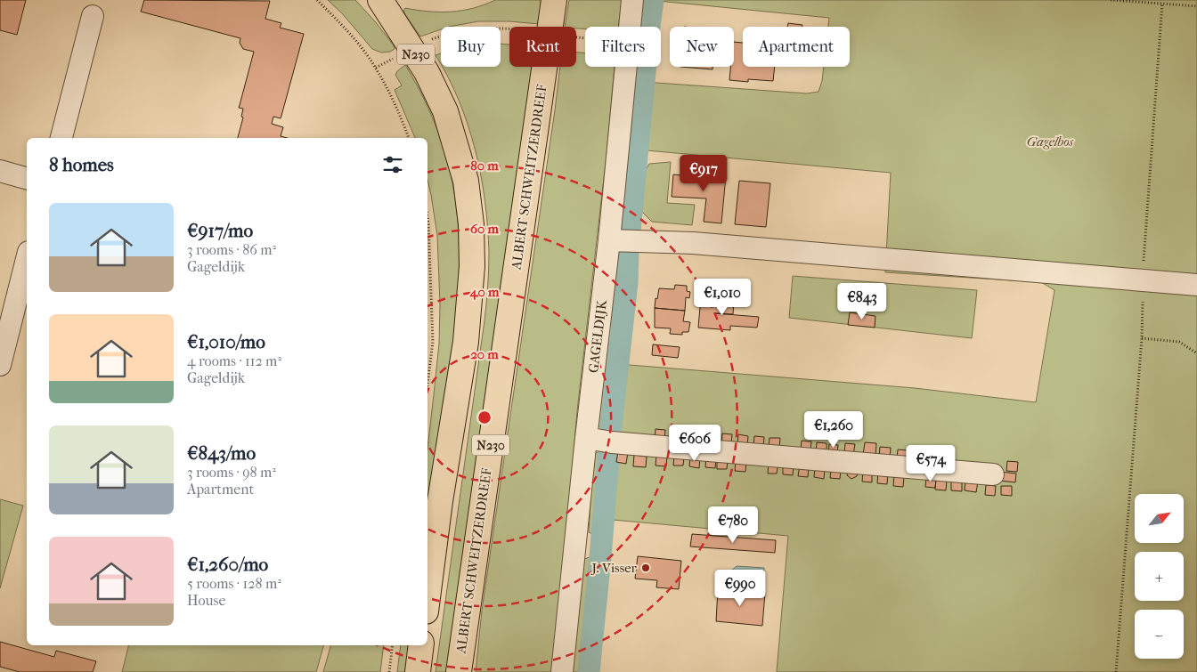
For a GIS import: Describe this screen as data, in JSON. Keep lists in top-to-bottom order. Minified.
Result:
{"streets":{"highway":["N230","ALBERT SCHWEITZERDREEF"],"street":["GAGELDIJK"]},"parks":["Gagelbos"],"places":["J. Visser"],"north":"top right","page":{"chip":["Buy","Rent","Filters","New","Apartment"],"heading":"8 homes","price":["€917","€1,010","€843","€1,260","€606","€574","€780","€990"],"list":[{"name":"€917/mo","note":"3 rooms · 86 m² · Gageldijk"},{"name":"€1,010/mo","note":"4 rooms · 112 m² · Gageldijk"},{"name":"€843/mo","note":"3 rooms · 98 m² · Apartment"},{"name":"€1,260/mo","note":"5 rooms · 128 m² · House"}],"map_buttons":["+","−"]},"rings":["80 m","60 m","40 m","20 m"]}
